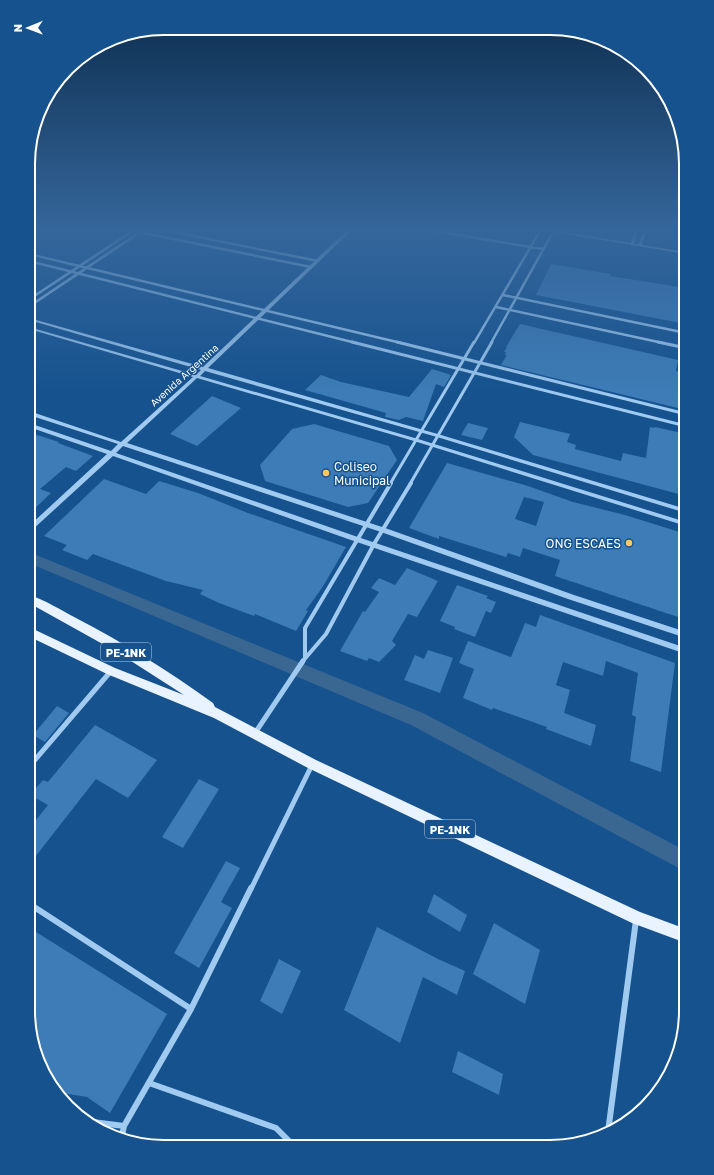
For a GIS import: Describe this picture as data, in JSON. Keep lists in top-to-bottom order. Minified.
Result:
{"streets":{"main road":["PE-1NK"],"street":["Avenida Argentina"]},"places":["Coliseo Municipal","ONG ESCAES"],"north":"left"}
